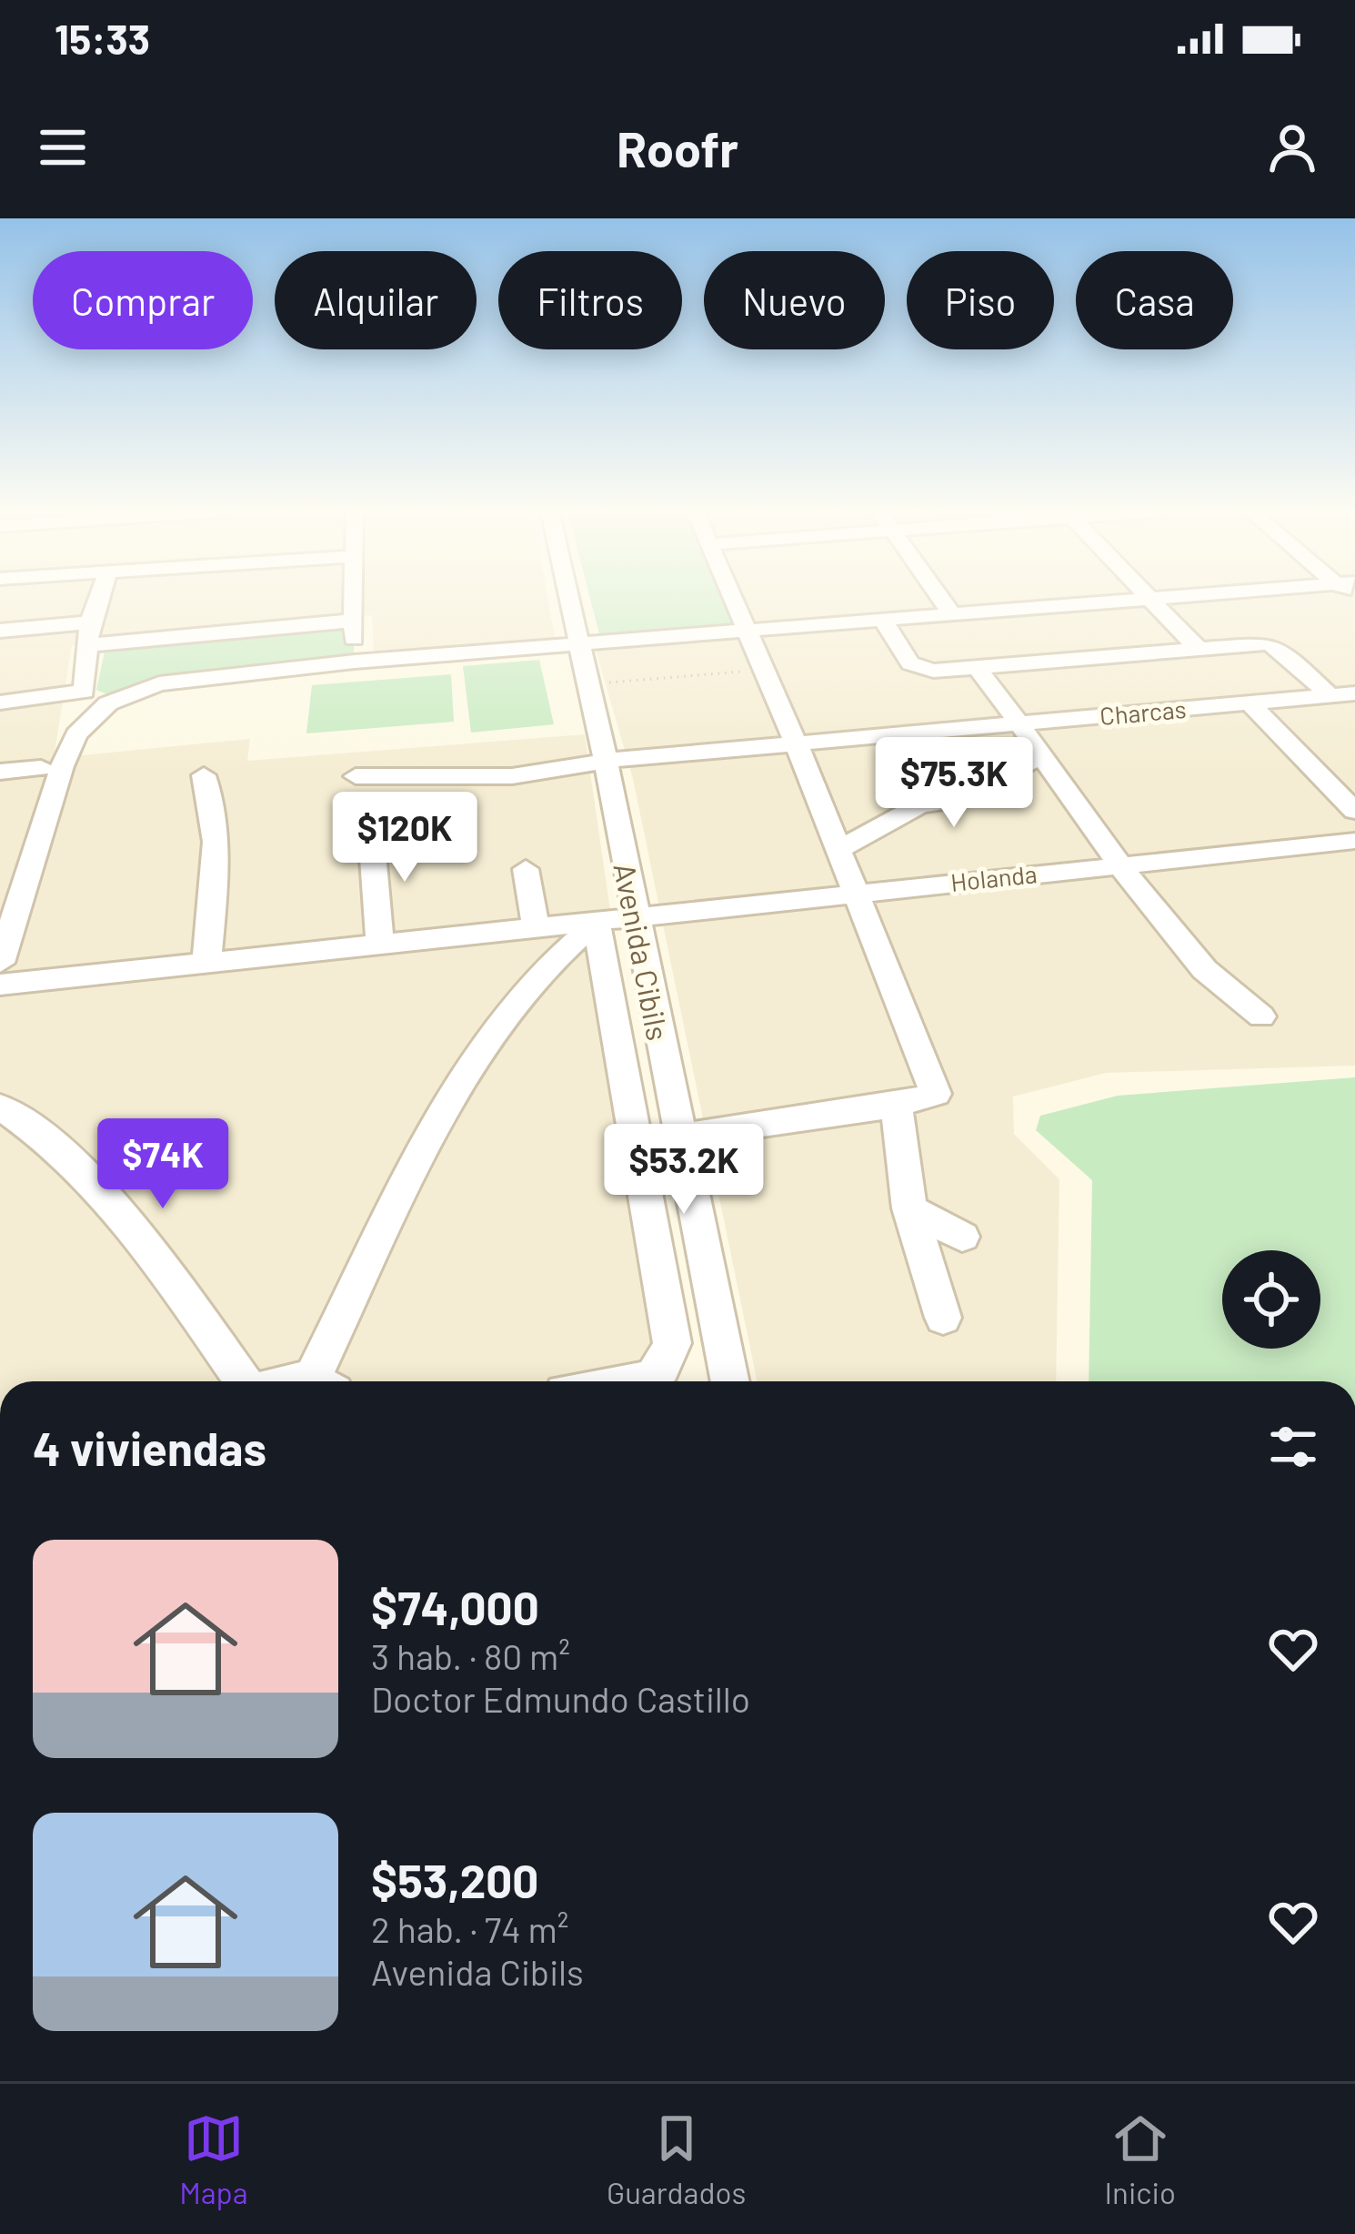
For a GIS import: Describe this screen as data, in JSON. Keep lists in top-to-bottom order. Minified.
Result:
{"streets":{"street":["Charcas","Holanda","Avenida Cibils"]},"crossings":[["Charcas","Avenida Cibils"],["Holanda","Avenida Cibils"]],"page":{"status":"15:33","header":"Roofr","chip":["Comprar","Alquilar","Filtros","Nuevo","Piso","Casa"],"price":["$75.3K","$120K","$74K","$53.2K"],"heading":"4 viviendas","list":[{"name":"$74,000","note":"3 hab. · 80 m² · Doctor Edmundo Castillo"},{"name":"$53,200","note":"2 hab. · 74 m² · Avenida Cibils"}],"tabs":["Mapa","Guardados","Inicio"]}}
